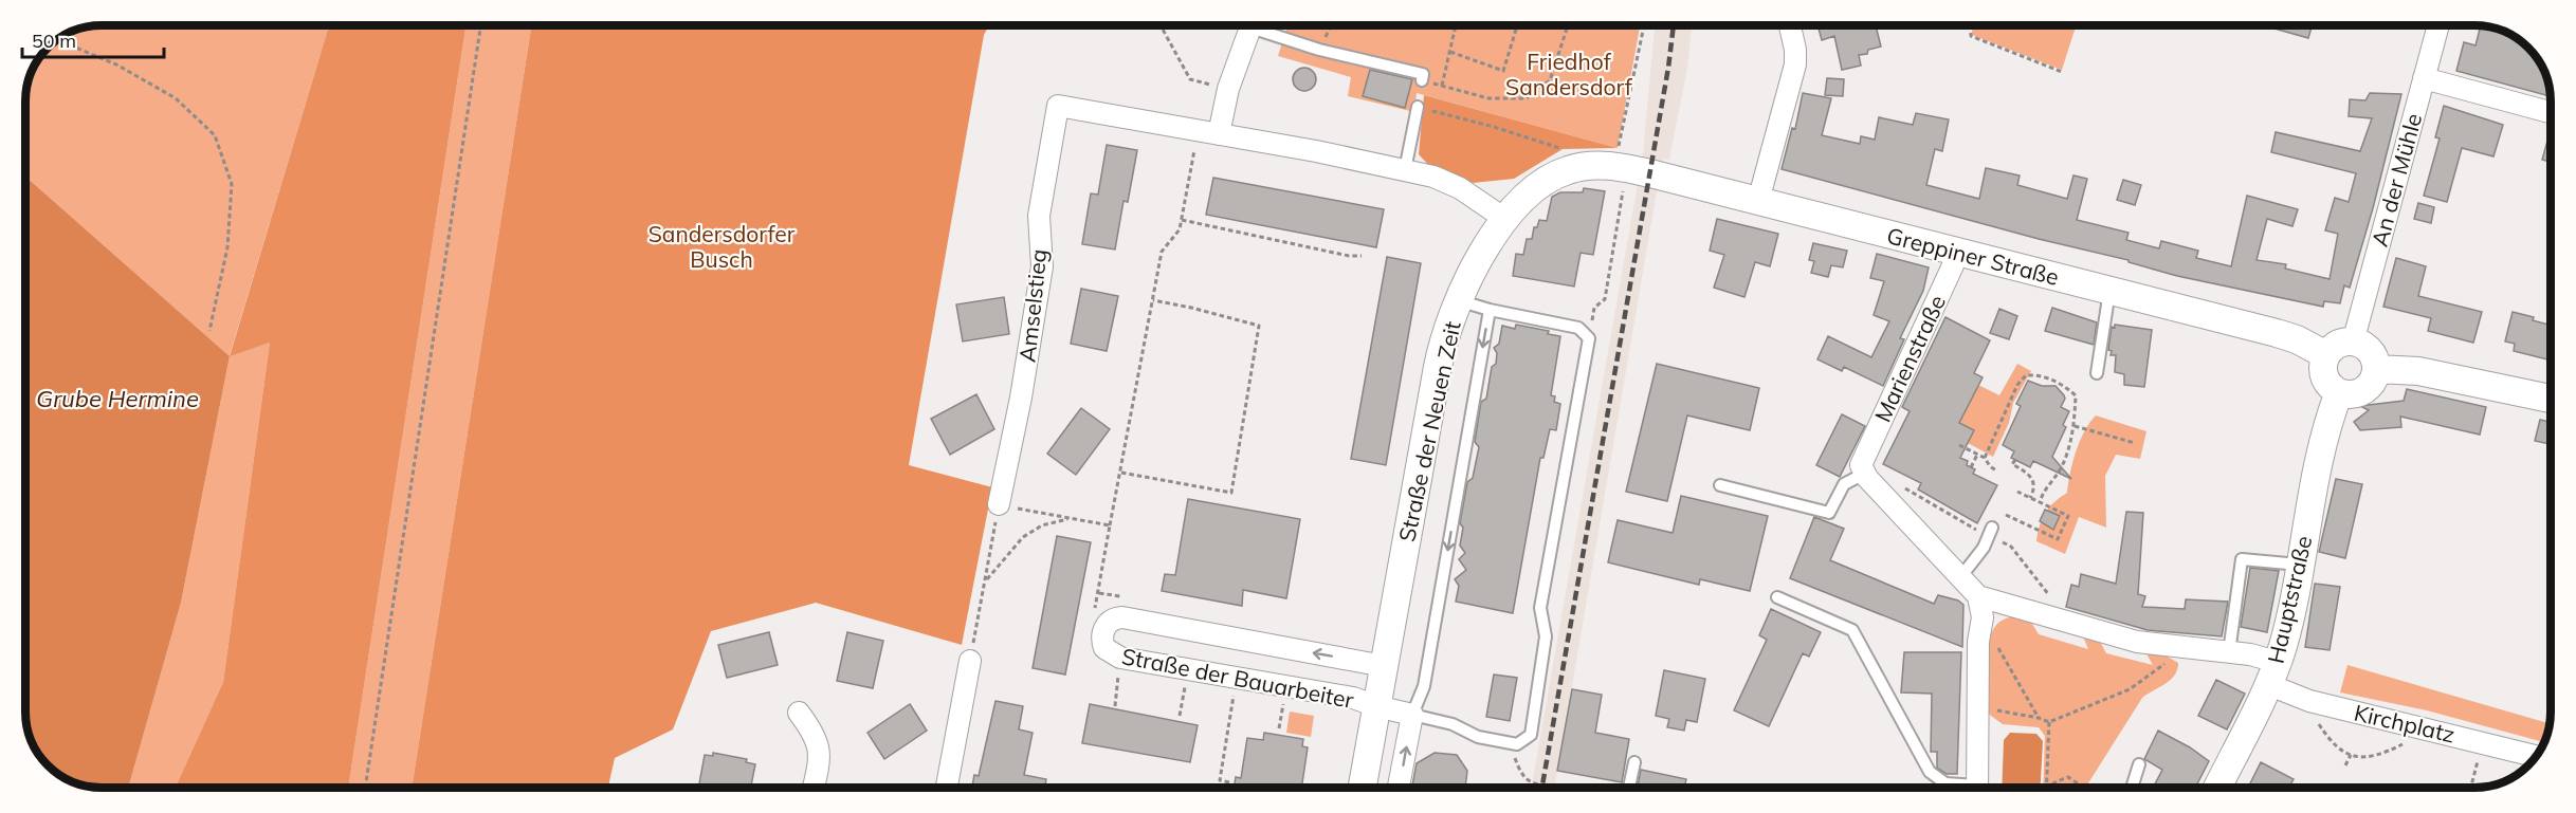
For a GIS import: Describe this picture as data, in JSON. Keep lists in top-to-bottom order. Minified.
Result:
{"streets":{"street":["An der Mühle","Greppiner Straße","Amselstieg","Marienstraße","Straße der Neuen Zeit","Hauptstraße","Straße der Bauarbeiter","Kirchplatz"]},"crossings":[["An der Mühle","Greppiner Straße"],["An der Mühle","Hauptstraße"],["Greppiner Straße","Marienstraße"],["Greppiner Straße","Straße der Neuen Zeit"],["Greppiner Straße","Hauptstraße"],["Straße der Neuen Zeit","Straße der Bauarbeiter"],["Hauptstraße","Kirchplatz"]],"water":["Grube Hermine"],"parks":["Friedhof Sandersdorf","Sandersdorfer Busch"],"scale_bar":"50 m"}
